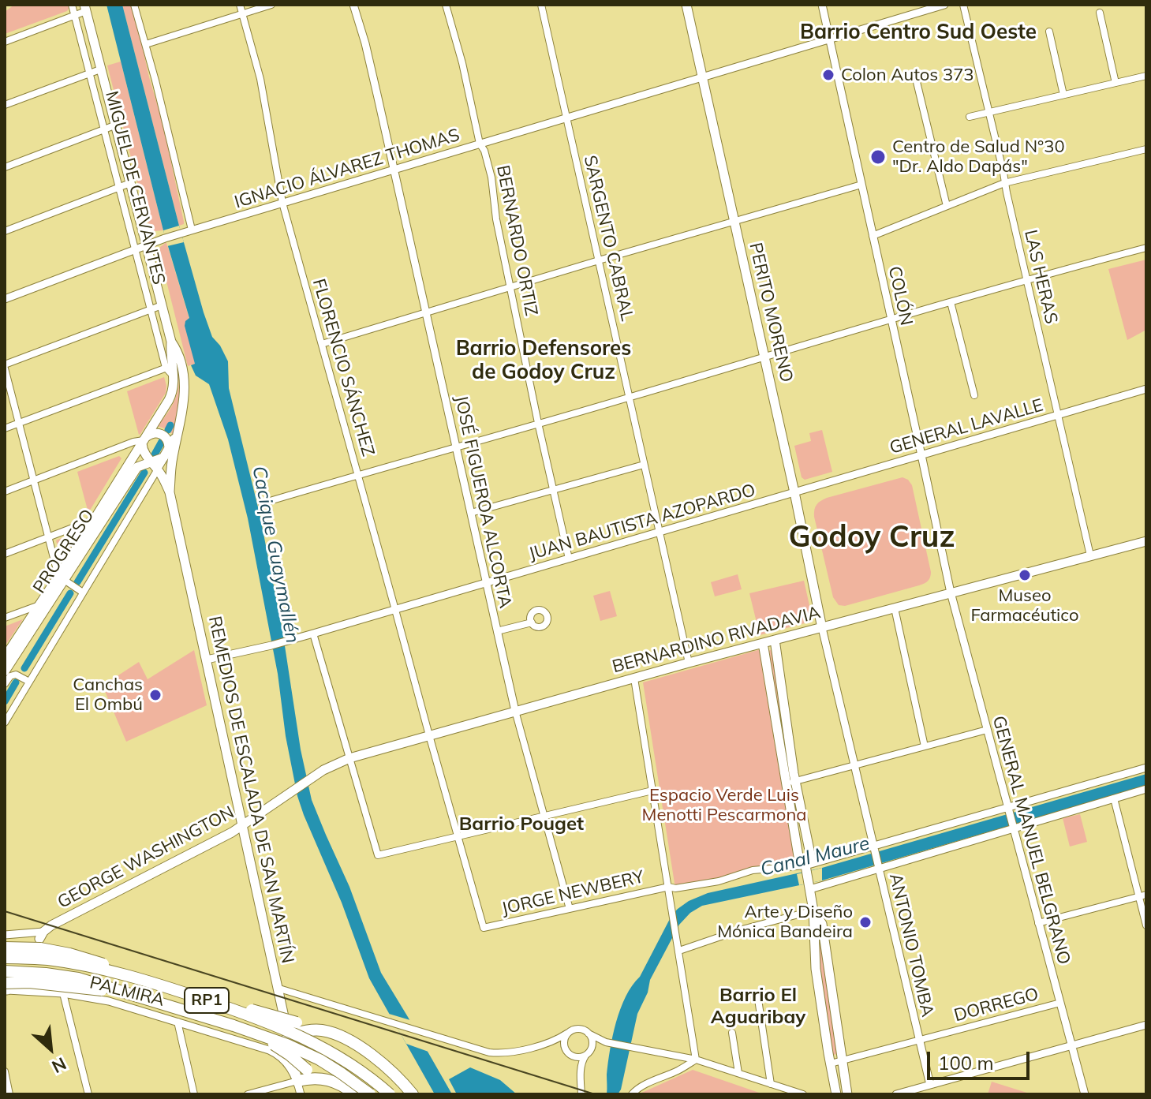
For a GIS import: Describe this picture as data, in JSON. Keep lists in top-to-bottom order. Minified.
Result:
{"streets":{"highway":["RP1"],"main road":["MIGUEL DE CERVANTES","PERITO MORENO","PROGRESO","BERNARDINO RIVADAVIA","REMEDIOS DE ESCALADA DE SAN MARTÍN","GEORGE WASHINGTON"],"street":["IGNACIO ÁLVAREZ THOMAS","SARGENTO CABRAL","BERNARDO ORTIZ","LAS HERAS","COLÓN","FLORENCIO SÁNCHEZ","GENERAL LAVALLE","JOSÉ FIGUEROA ALCORTA","JUAN BAUTISTA AZOPARDO","GENERAL MANUEL BELGRANO","JORGE NEWBERY","ANTONIO TOMBA","PALMIRA","DORREGO"]},"crossings":[["IGNACIO ÁLVAREZ THOMAS","MIGUEL DE CERVANTES"],["IGNACIO ÁLVAREZ THOMAS","SARGENTO CABRAL"],["IGNACIO ÁLVAREZ THOMAS","BERNARDO ORTIZ"],["IGNACIO ÁLVAREZ THOMAS","COLÓN"],["IGNACIO ÁLVAREZ THOMAS","PERITO MORENO"],["IGNACIO ÁLVAREZ THOMAS","FLORENCIO SÁNCHEZ"],["IGNACIO ÁLVAREZ THOMAS","JOSÉ FIGUEROA ALCORTA"],["MIGUEL DE CERVANTES","PROGRESO"],["MIGUEL DE CERVANTES","REMEDIOS DE ESCALADA DE SAN MARTÍN"],["SARGENTO CABRAL","JUAN BAUTISTA AZOPARDO"],["SARGENTO CABRAL","BERNARDINO RIVADAVIA"],["BERNARDO ORTIZ","JUAN BAUTISTA AZOPARDO"],["LAS HERAS","GENERAL LAVALLE"],["LAS HERAS","BERNARDINO RIVADAVIA"],["COLÓN","GENERAL LAVALLE"],["COLÓN","BERNARDINO RIVADAVIA"],["COLÓN","GENERAL MANUEL BELGRANO"],["PERITO MORENO","GENERAL LAVALLE"],["PERITO MORENO","JUAN BAUTISTA AZOPARDO"],["PERITO MORENO","BERNARDINO RIVADAVIA"],["PERITO MORENO","ANTONIO TOMBA"],["FLORENCIO SÁNCHEZ","JUAN BAUTISTA AZOPARDO"],["FLORENCIO SÁNCHEZ","BERNARDINO RIVADAVIA"],["FLORENCIO SÁNCHEZ","JORGE NEWBERY"],["GENERAL LAVALLE","JUAN BAUTISTA AZOPARDO"],["JOSÉ FIGUEROA ALCORTA","JUAN BAUTISTA AZOPARDO"],["JOSÉ FIGUEROA ALCORTA","BERNARDINO RIVADAVIA"],["JUAN BAUTISTA AZOPARDO","REMEDIOS DE ESCALADA DE SAN MARTÍN"],["PROGRESO","REMEDIOS DE ESCALADA DE SAN MARTÍN"],["BERNARDINO RIVADAVIA","GENERAL MANUEL BELGRANO"],["BERNARDINO RIVADAVIA","GEORGE WASHINGTON"],["BERNARDINO RIVADAVIA","ANTONIO TOMBA"],["REMEDIOS DE ESCALADA DE SAN MARTÍN","GEORGE WASHINGTON"],["REMEDIOS DE ESCALADA DE SAN MARTÍN","PALMIRA"],["GENERAL MANUEL BELGRANO","DORREGO"],["ANTONIO TOMBA","DORREGO"]],"districts":["Barrio Centro Sud Oeste","Barrio Defensores de Godoy Cruz","Godoy Cruz","Barrio Pouget","Barrio El Aguaribay"],"water":["Cacique Guaymallén","Canal Maure"],"parks":["Espacio Verde Luis Menotti Pescarmona"],"places":["Colon Autos 373","Centro de Salud N°30 \"Dr. Aldo Dapás\"","Museo Farmacéutico","Canchas El Ombú","Arte y Diseño Mónica Bandeira"],"scale_bar":"100 m","north":"bottom right"}
